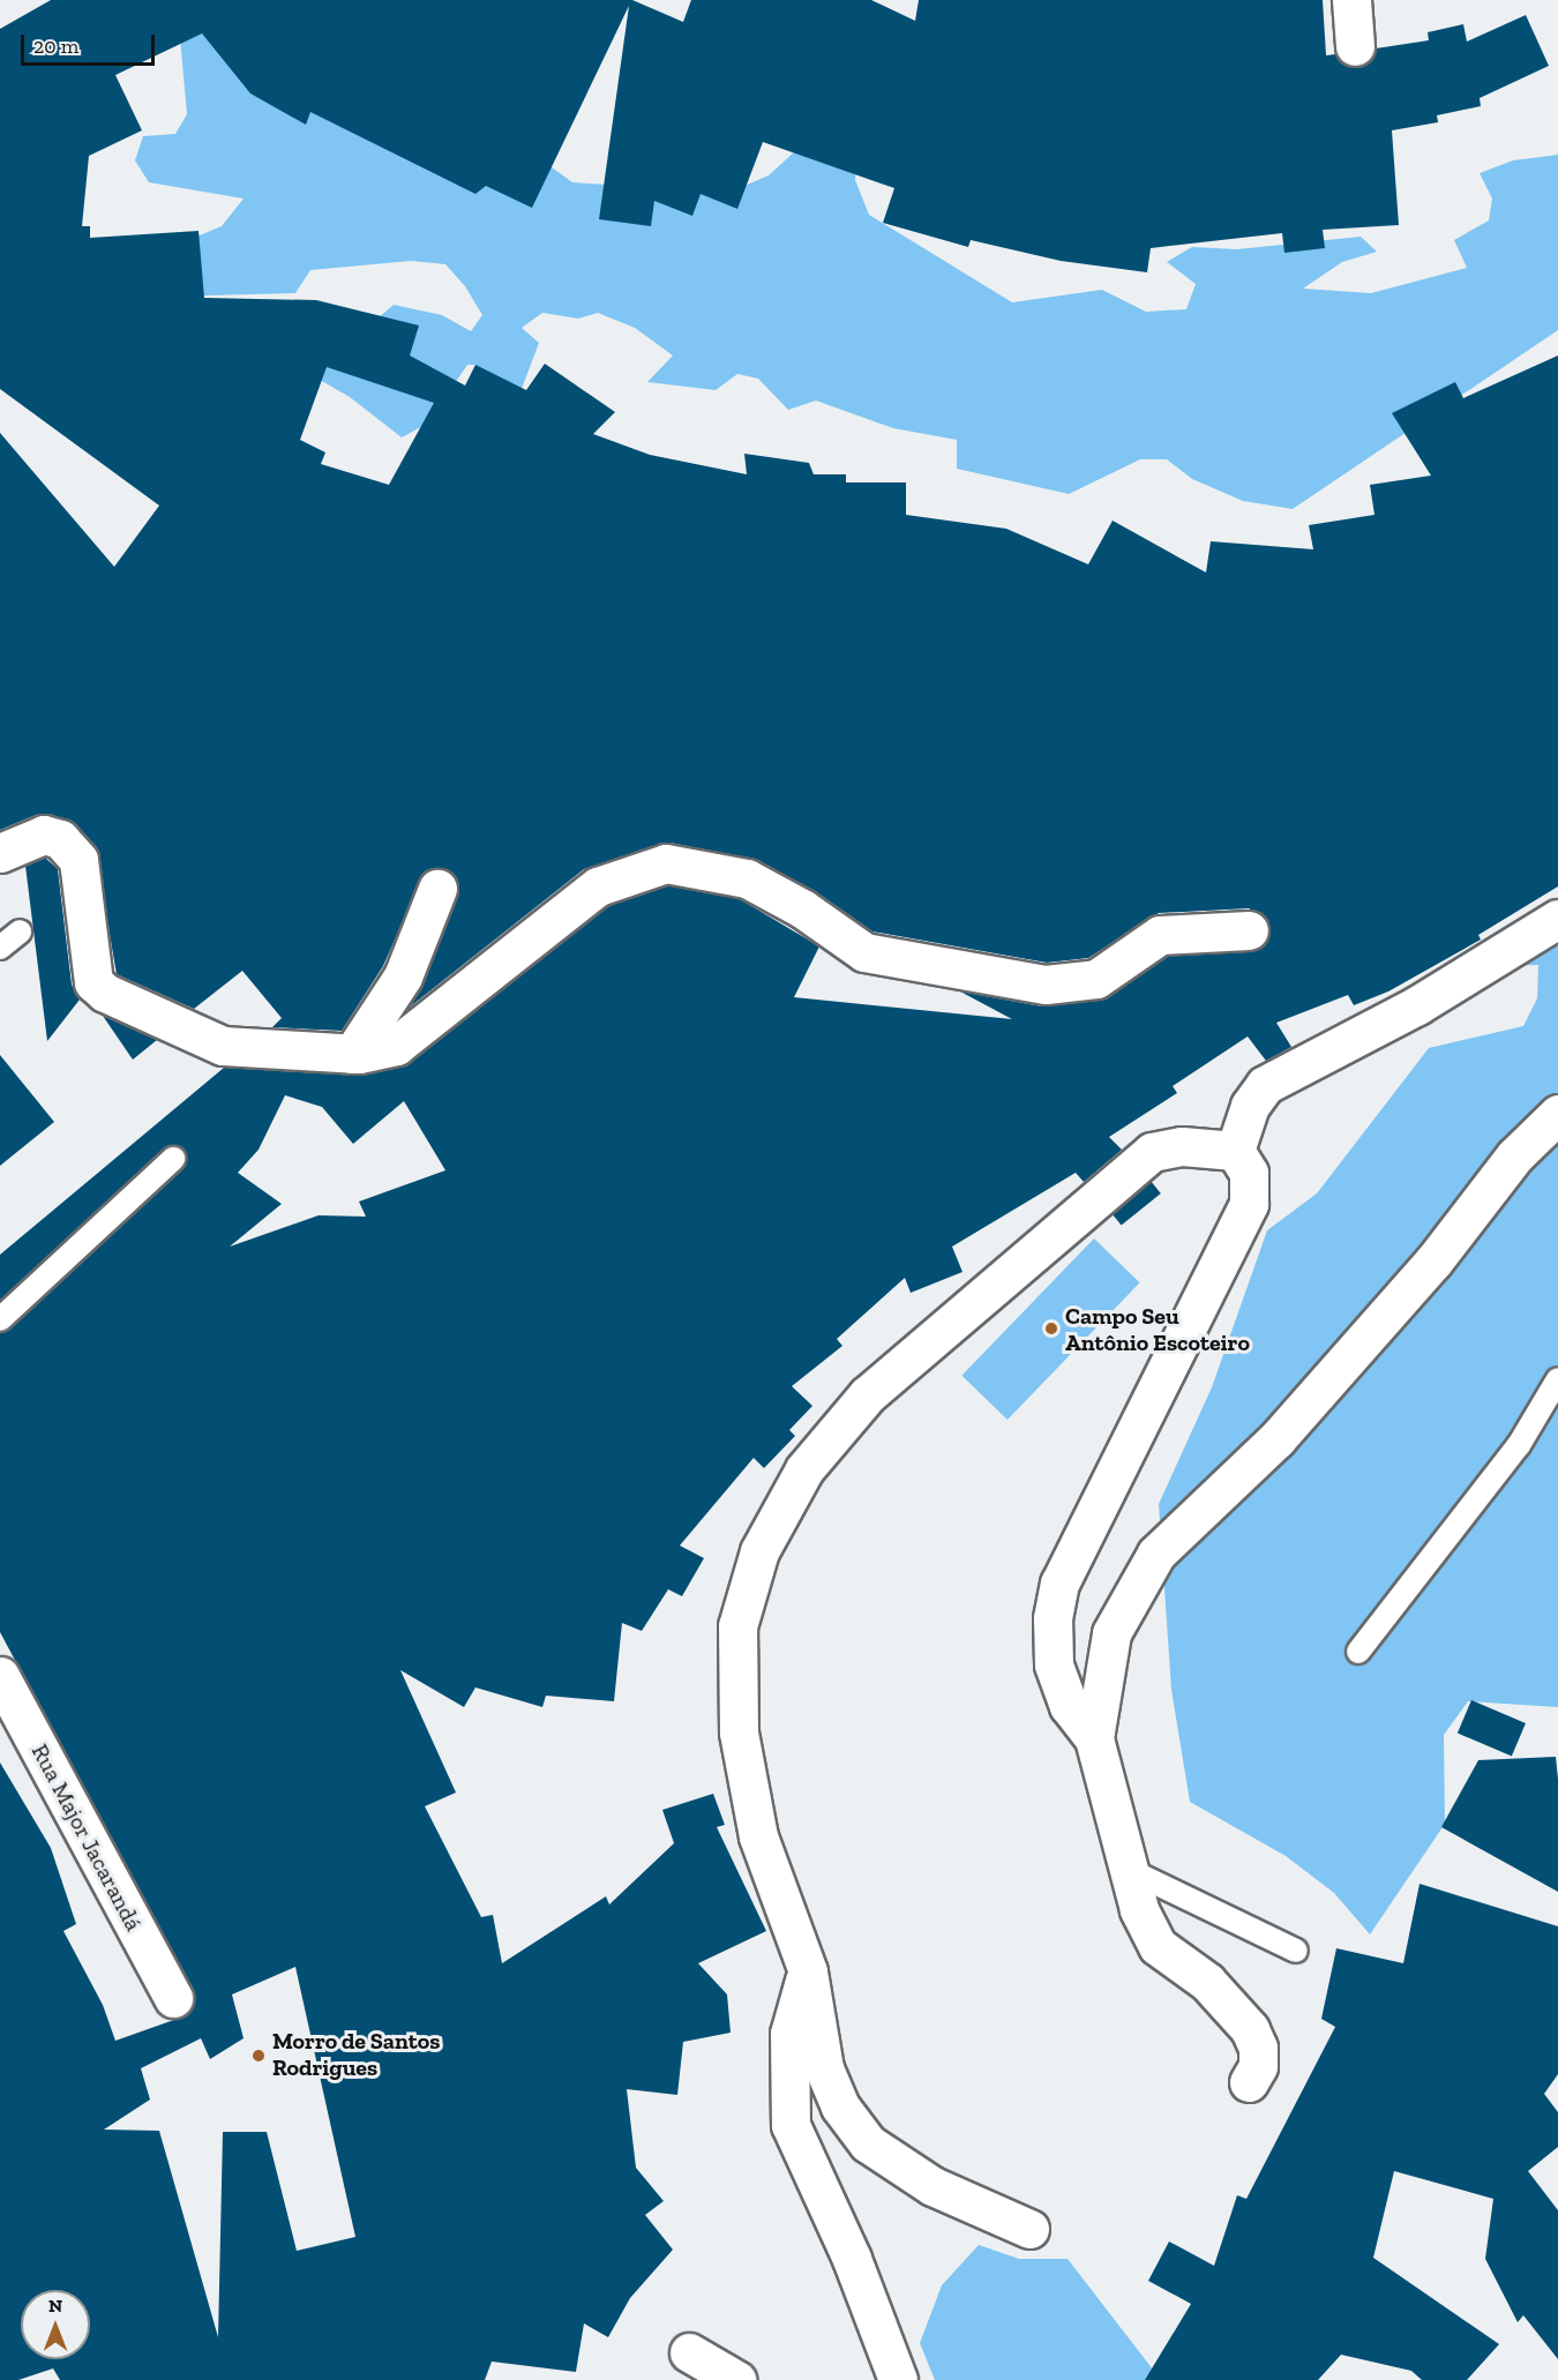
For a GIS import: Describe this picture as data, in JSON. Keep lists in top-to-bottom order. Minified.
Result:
{"streets":{"street":["Rua Major Jacarandá"]},"places":["Campo Seu Antônio Escoteiro","Morro de Santos Rodrigues"],"scale_bar":"20 m","north":"top"}
